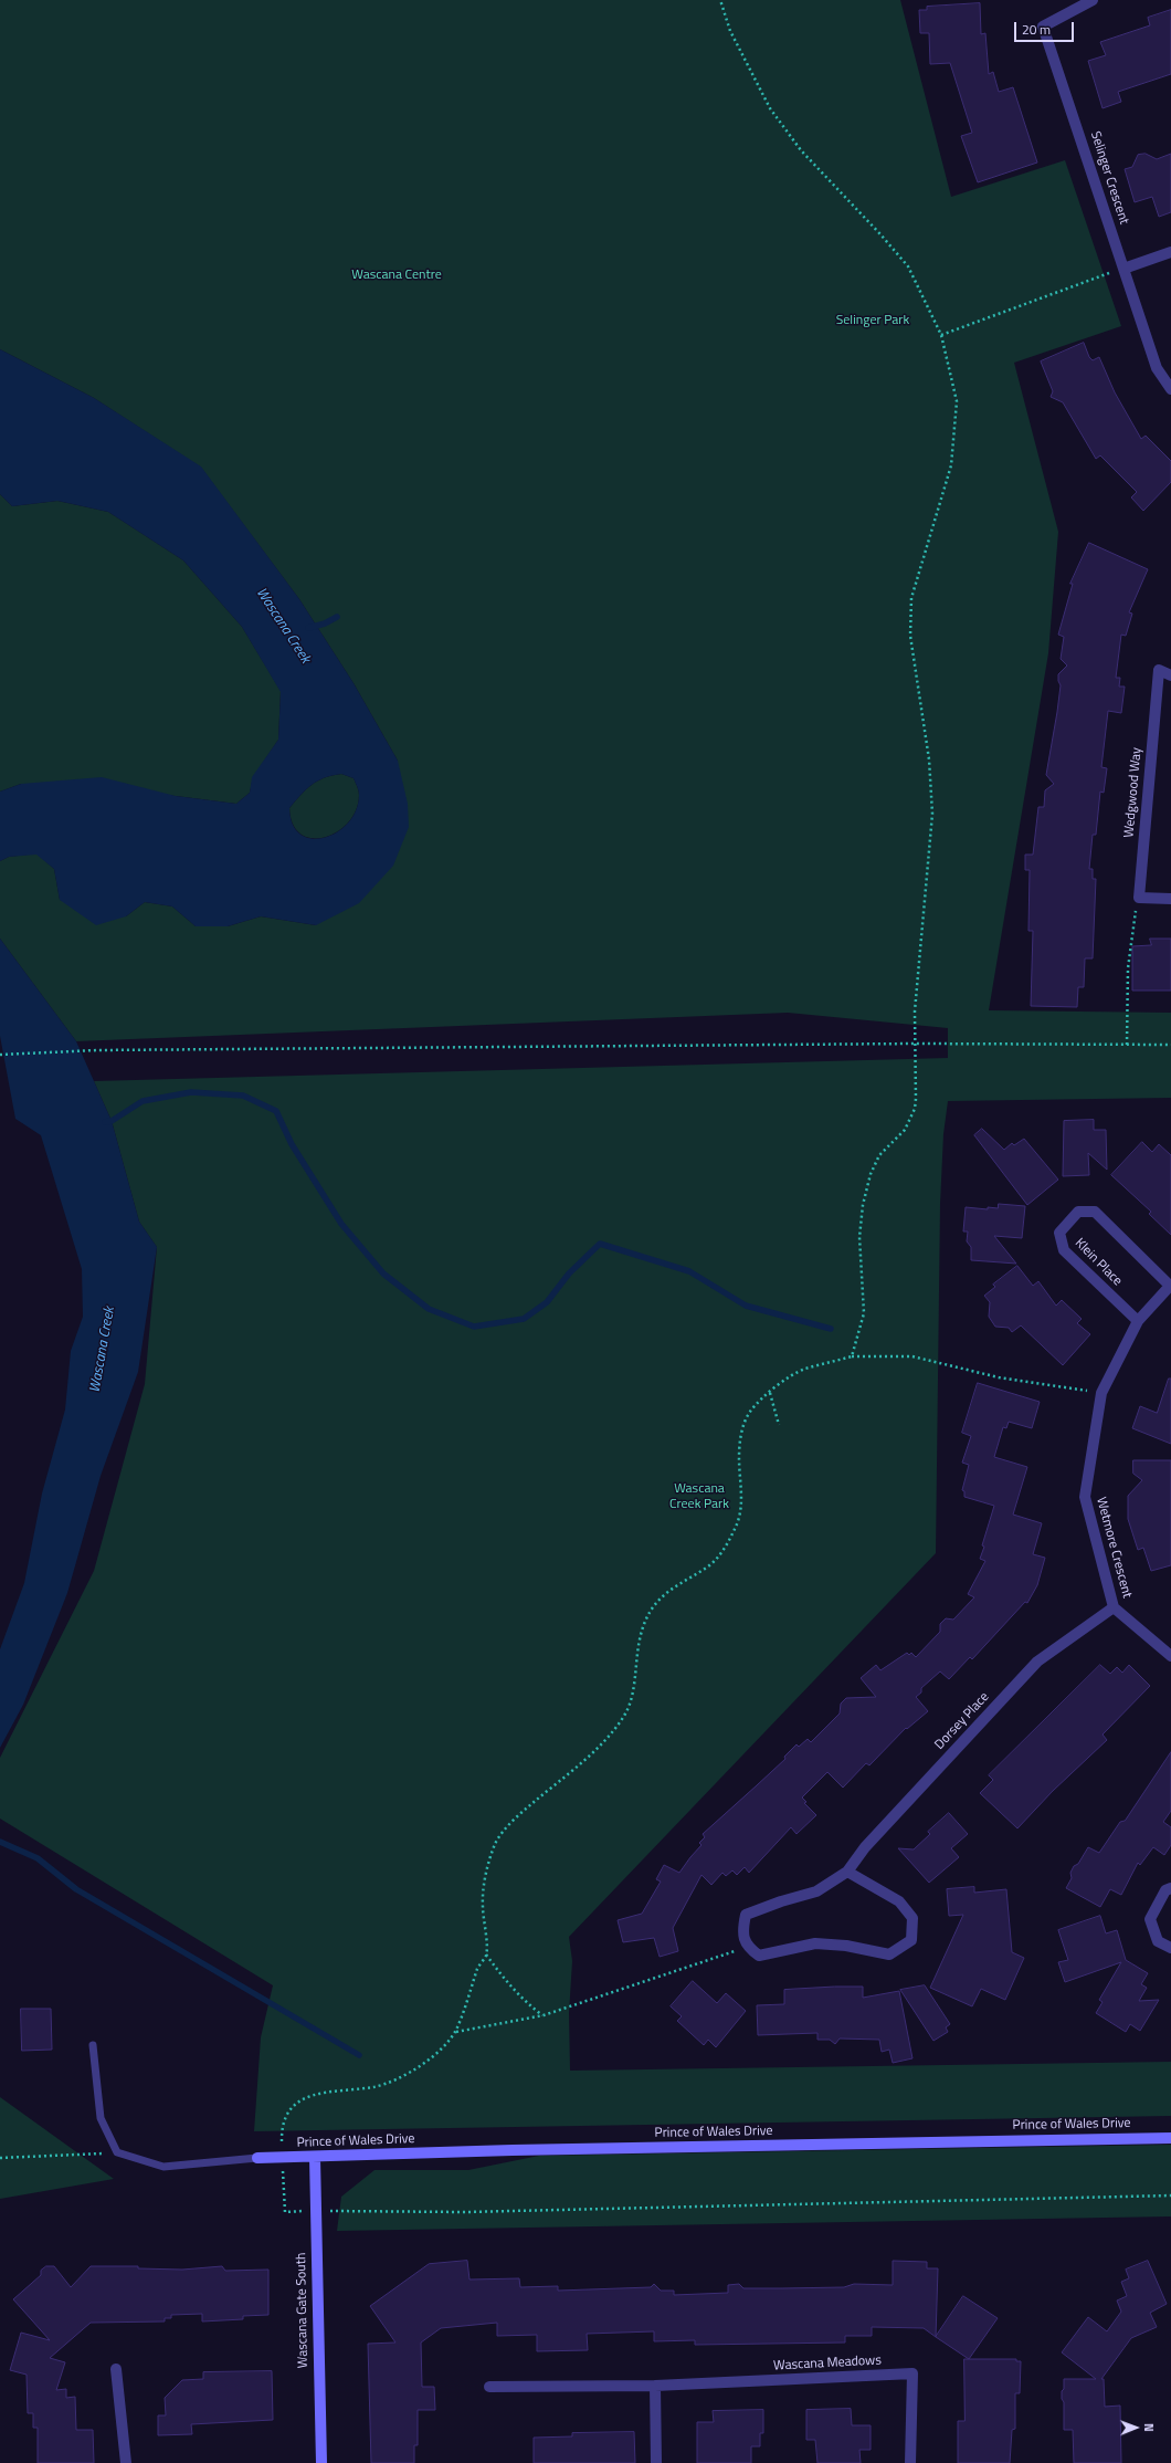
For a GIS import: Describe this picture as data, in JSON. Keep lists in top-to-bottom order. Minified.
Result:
{"streets":{"main road":["Prince of Wales Drive","Wascana Gate South"],"street":["Selinger Crescent","Wedgwood Way","Klein Place","Wetmore Crescent","Dorsey Place","Wascana Meadows"]},"crossings":[["Klein Place","Wetmore Crescent"],["Wetmore Crescent","Dorsey Place"],["Prince of Wales Drive","Wascana Gate South"]],"water":["Wascana Creek"],"parks":["Wascana Centre","Selinger Park","Wascana Creek Park"],"scale_bar":"20 m","north":"right"}
